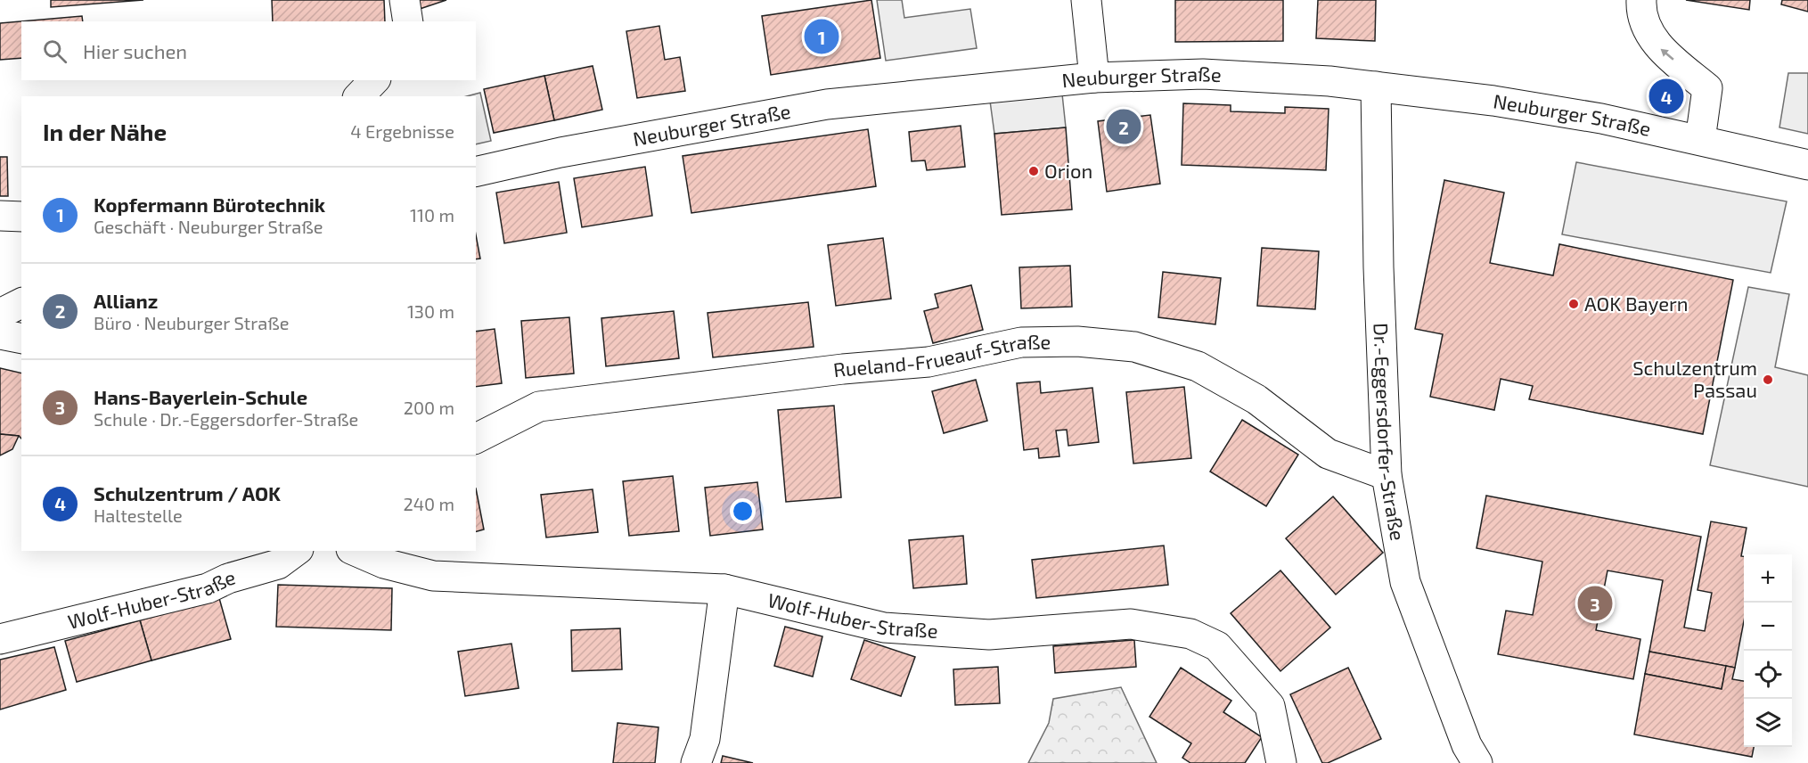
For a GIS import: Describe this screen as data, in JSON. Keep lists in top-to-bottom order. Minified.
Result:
{"streets":{"street":["Neuburger Straße","Rueland-Frueauf-Straße","Dr.-Eggersdorfer-Straße","Wolf-Huber-Straße"]},"crossings":[["Neuburger Straße","Dr.-Eggersdorfer-Straße"],["Rueland-Frueauf-Straße","Dr.-Eggersdorfer-Straße"]],"places":["Orion","AOK Bayern","Schulzentrum Passau"],"page":{"pins":["1","4","2","3"],"search":"Hier suchen","heading":["In der Nähe","4 Ergebnisse"],"list":[{"mark":"1","name":"Kopfermann Bürotechnik","note":"Geschäft · Neuburger Straße","value":"110 m"},{"mark":"2","name":"Allianz","note":"Büro · Neuburger Straße","value":"130 m"},{"mark":"3","name":"Hans-Bayerlein-Schule","note":"Schule · Dr.-Eggersdorfer-Straße","value":"200 m"},{"mark":"4","name":"Schulzentrum / AOK","note":"Haltestelle","value":"240 m"}],"map_buttons":["+","−"]}}
